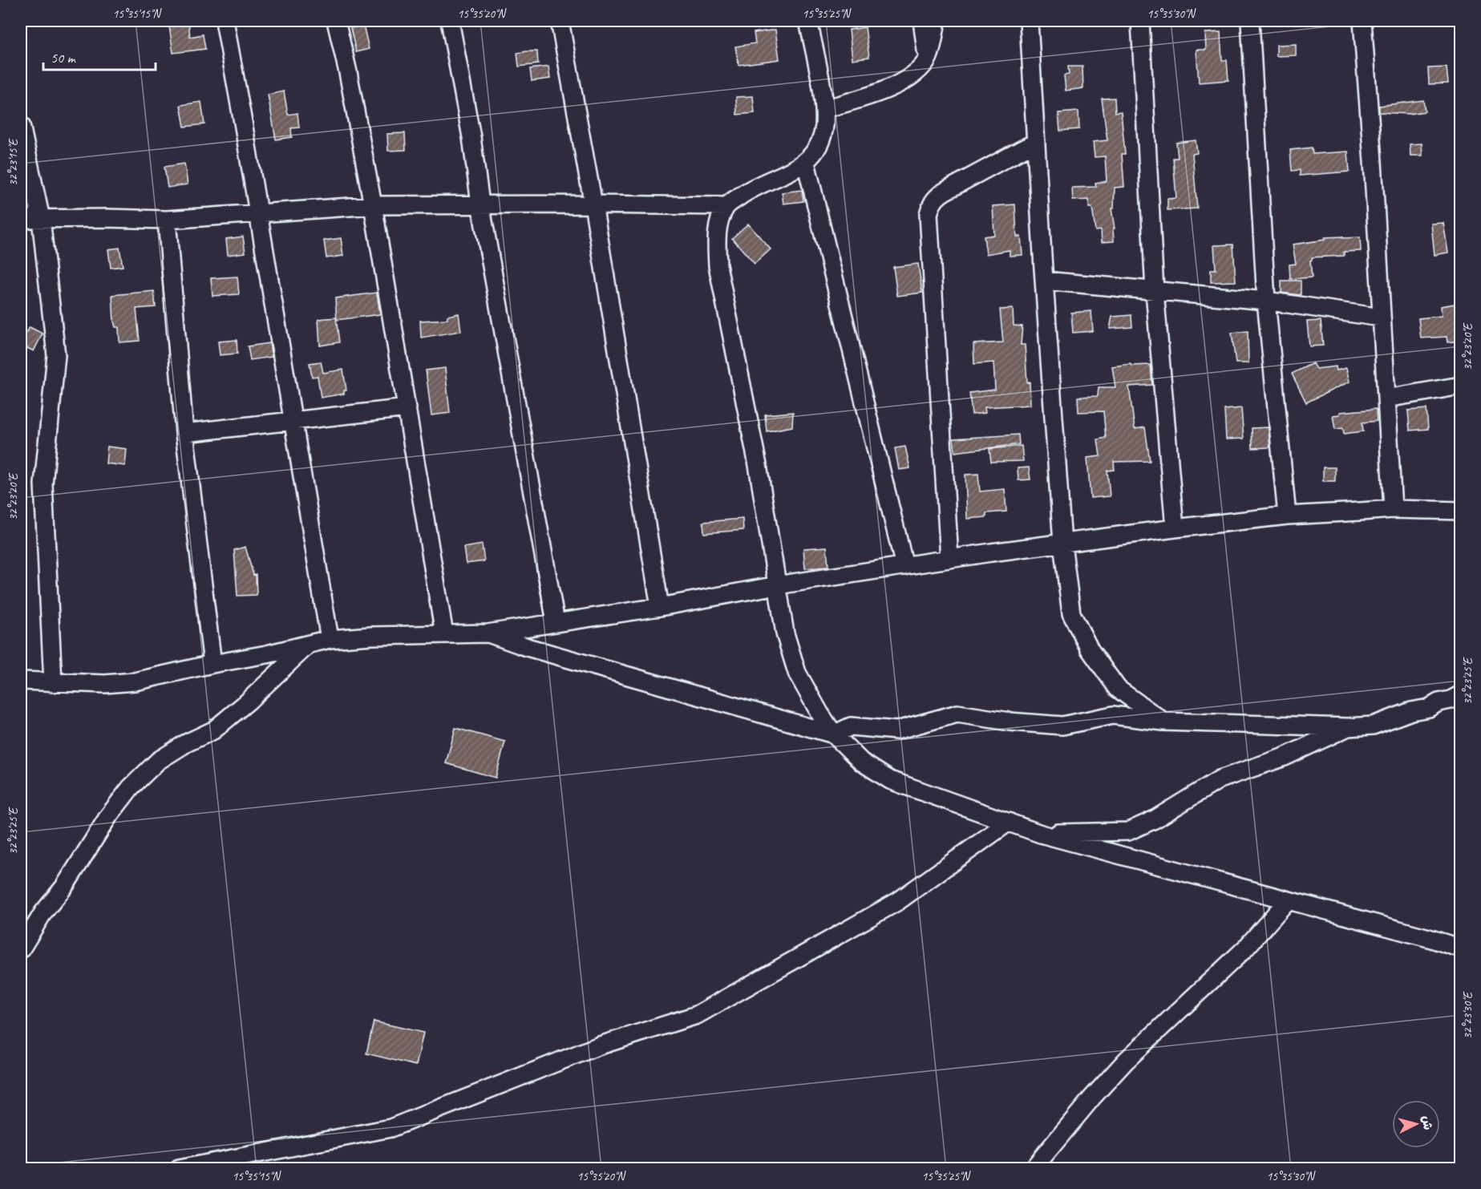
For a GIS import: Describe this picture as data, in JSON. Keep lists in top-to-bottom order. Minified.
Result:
{"scale_bar":"50 m","north":"right","coordinates":["15°35'15\"N","15°35'20\"N","15°35'25\"N","15°35'30\"N","32°23'15\"E","32°23'20\"E","32°23'25\"E","32°23'30\"E"]}
